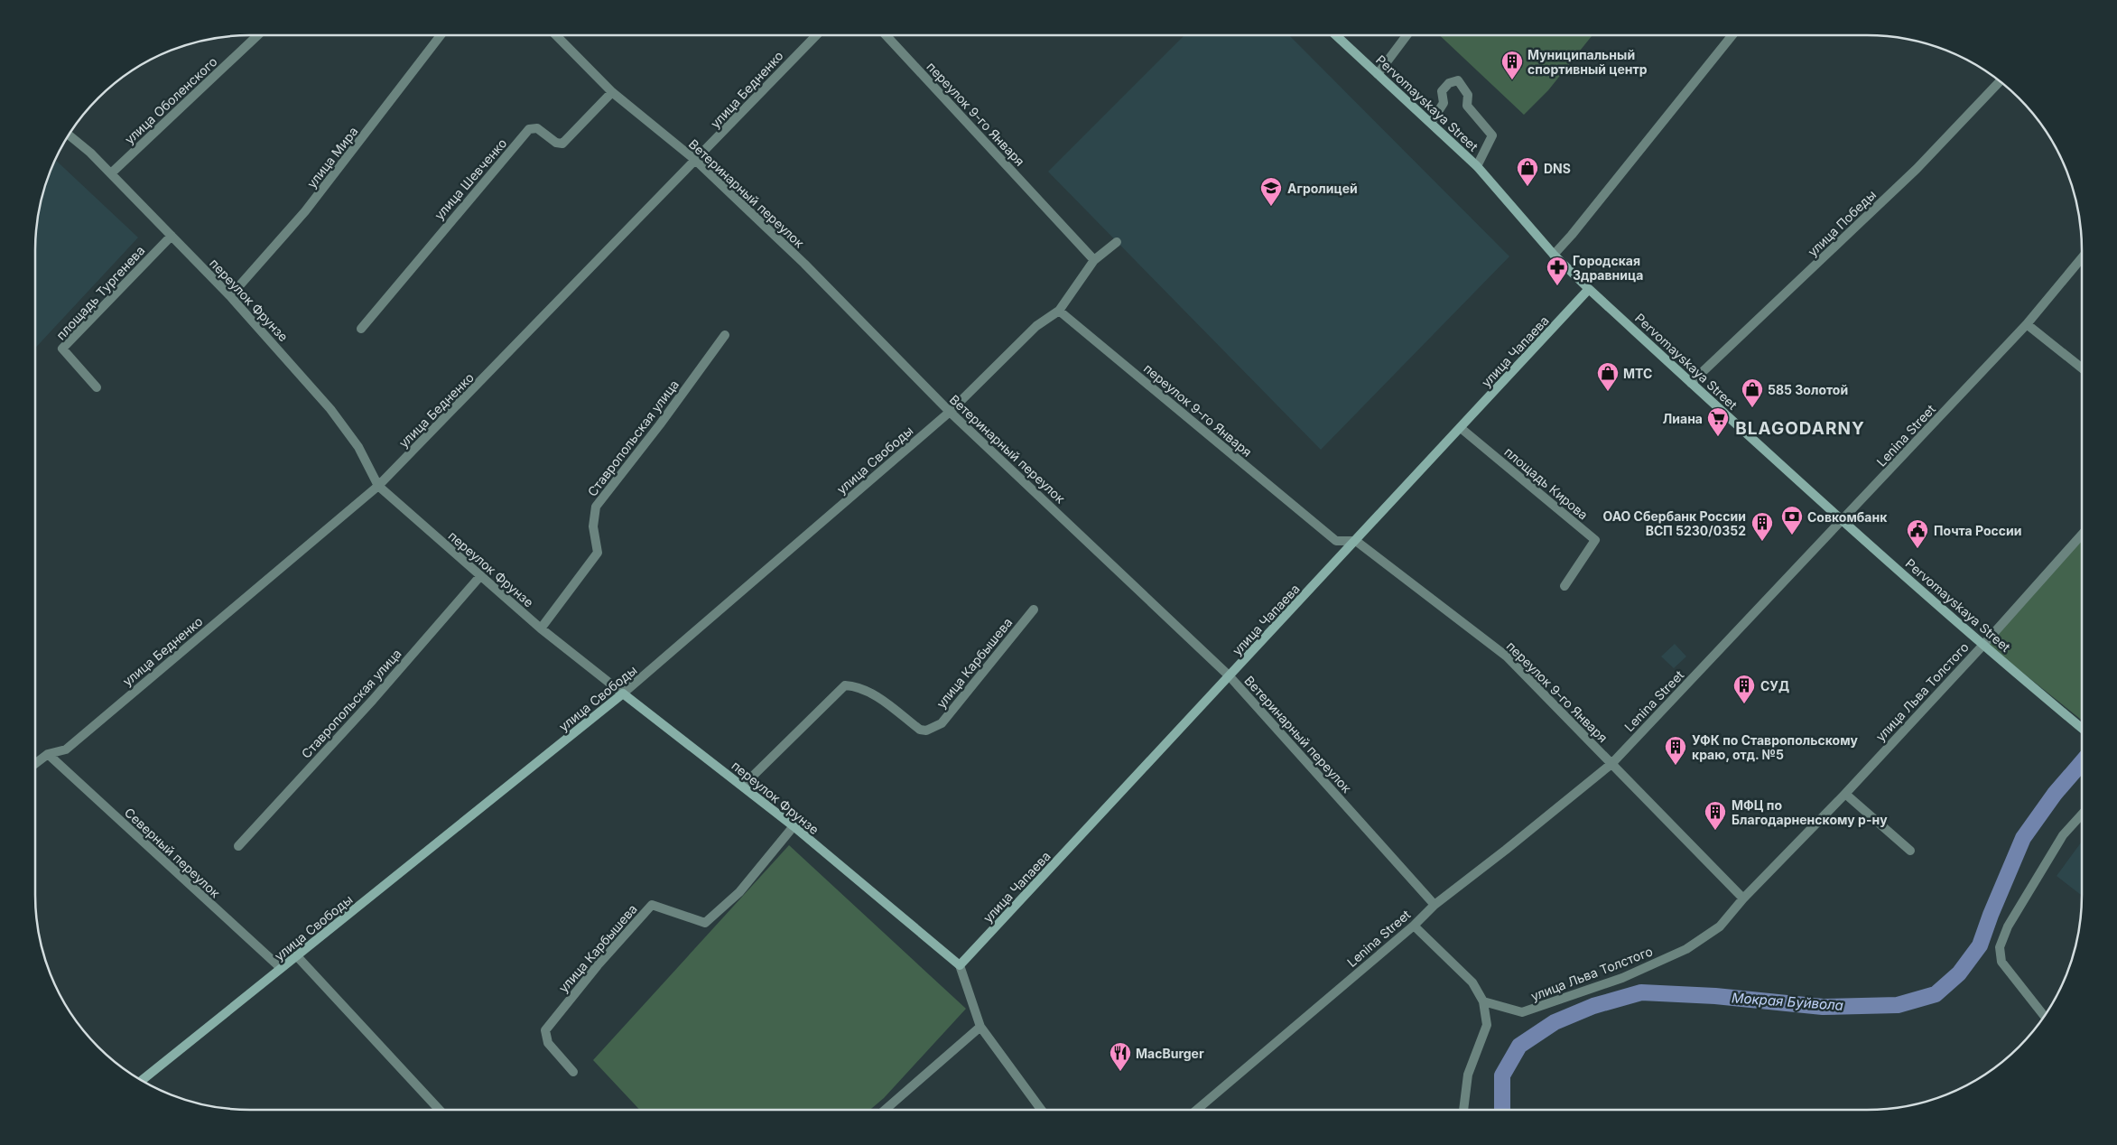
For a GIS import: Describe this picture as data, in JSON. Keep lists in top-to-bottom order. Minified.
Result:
{"streets":{"main road":["Pervomayskaya Street","переулок Фрунзе","улица Чапаева","улица Свободы"],"street":["улица Бедненко","улица Оболенского","переулок 9-го Января","улица Мира","улица Шевченко","Ветеринарный переулок","улица Победы","площадь Тургенева","Lenina Street","Ставропольская улица","площадь Кирова","улица Карбышева","улица Льва Толстого","Северный переулок"]},"crossings":[["улица Бедненко","Ветеринарный переулок"],["улица Бедненко","переулок Фрунзе"],["улица Бедненко","Северный переулок"],["улица Оболенского","переулок Фрунзе"],["Pervomayskaya Street","улица Победы"],["Pervomayskaya Street","улица Чапаева"],["Pervomayskaya Street","Lenina Street"],["Pervomayskaya Street","улица Льва Толстого"],["переулок 9-го Января","улица Чапаева"],["переулок 9-го Января","Lenina Street"],["переулок 9-го Января","улица Свободы"],["переулок 9-го Января","улица Льва Толстого"],["улица Мира","переулок Фрунзе"],["улица Шевченко","Ветеринарный переулок"],["Ветеринарный переулок","улица Чапаева"],["Ветеринарный переулок","Lenina Street"],["Ветеринарный переулок","улица Свободы"],["площадь Тургенева","переулок Фрунзе"],["переулок Фрунзе","улица Чапаева"],["переулок Фрунзе","Ставропольская улица"],["переулок Фрунзе","улица Свободы"],["переулок Фрунзе","улица Карбышева"],["улица Чапаева","площадь Кирова"],["улица Свободы","Северный переулок"]],"districts":["BLAGODARNY"],"water":["Мокрая Буйвола"],"places":{"building":["Муниципальный спортивный центр","ОАО Сбербанк России ВСП 5230/0352","СУД","УФК по Ставропольскому краю, отд. №5","МФЦ по Благодарненскому р-ну"],"shop":["DNS","МТС","585 Золотой"],"school or university":["Агролицей"],"pharmacy":["Городская Здравница"],"supermarket":["Лиана"],"bank":["Совкомбанк"],"public building":["Почта России"],"restaurant":["MacBurger"]}}
